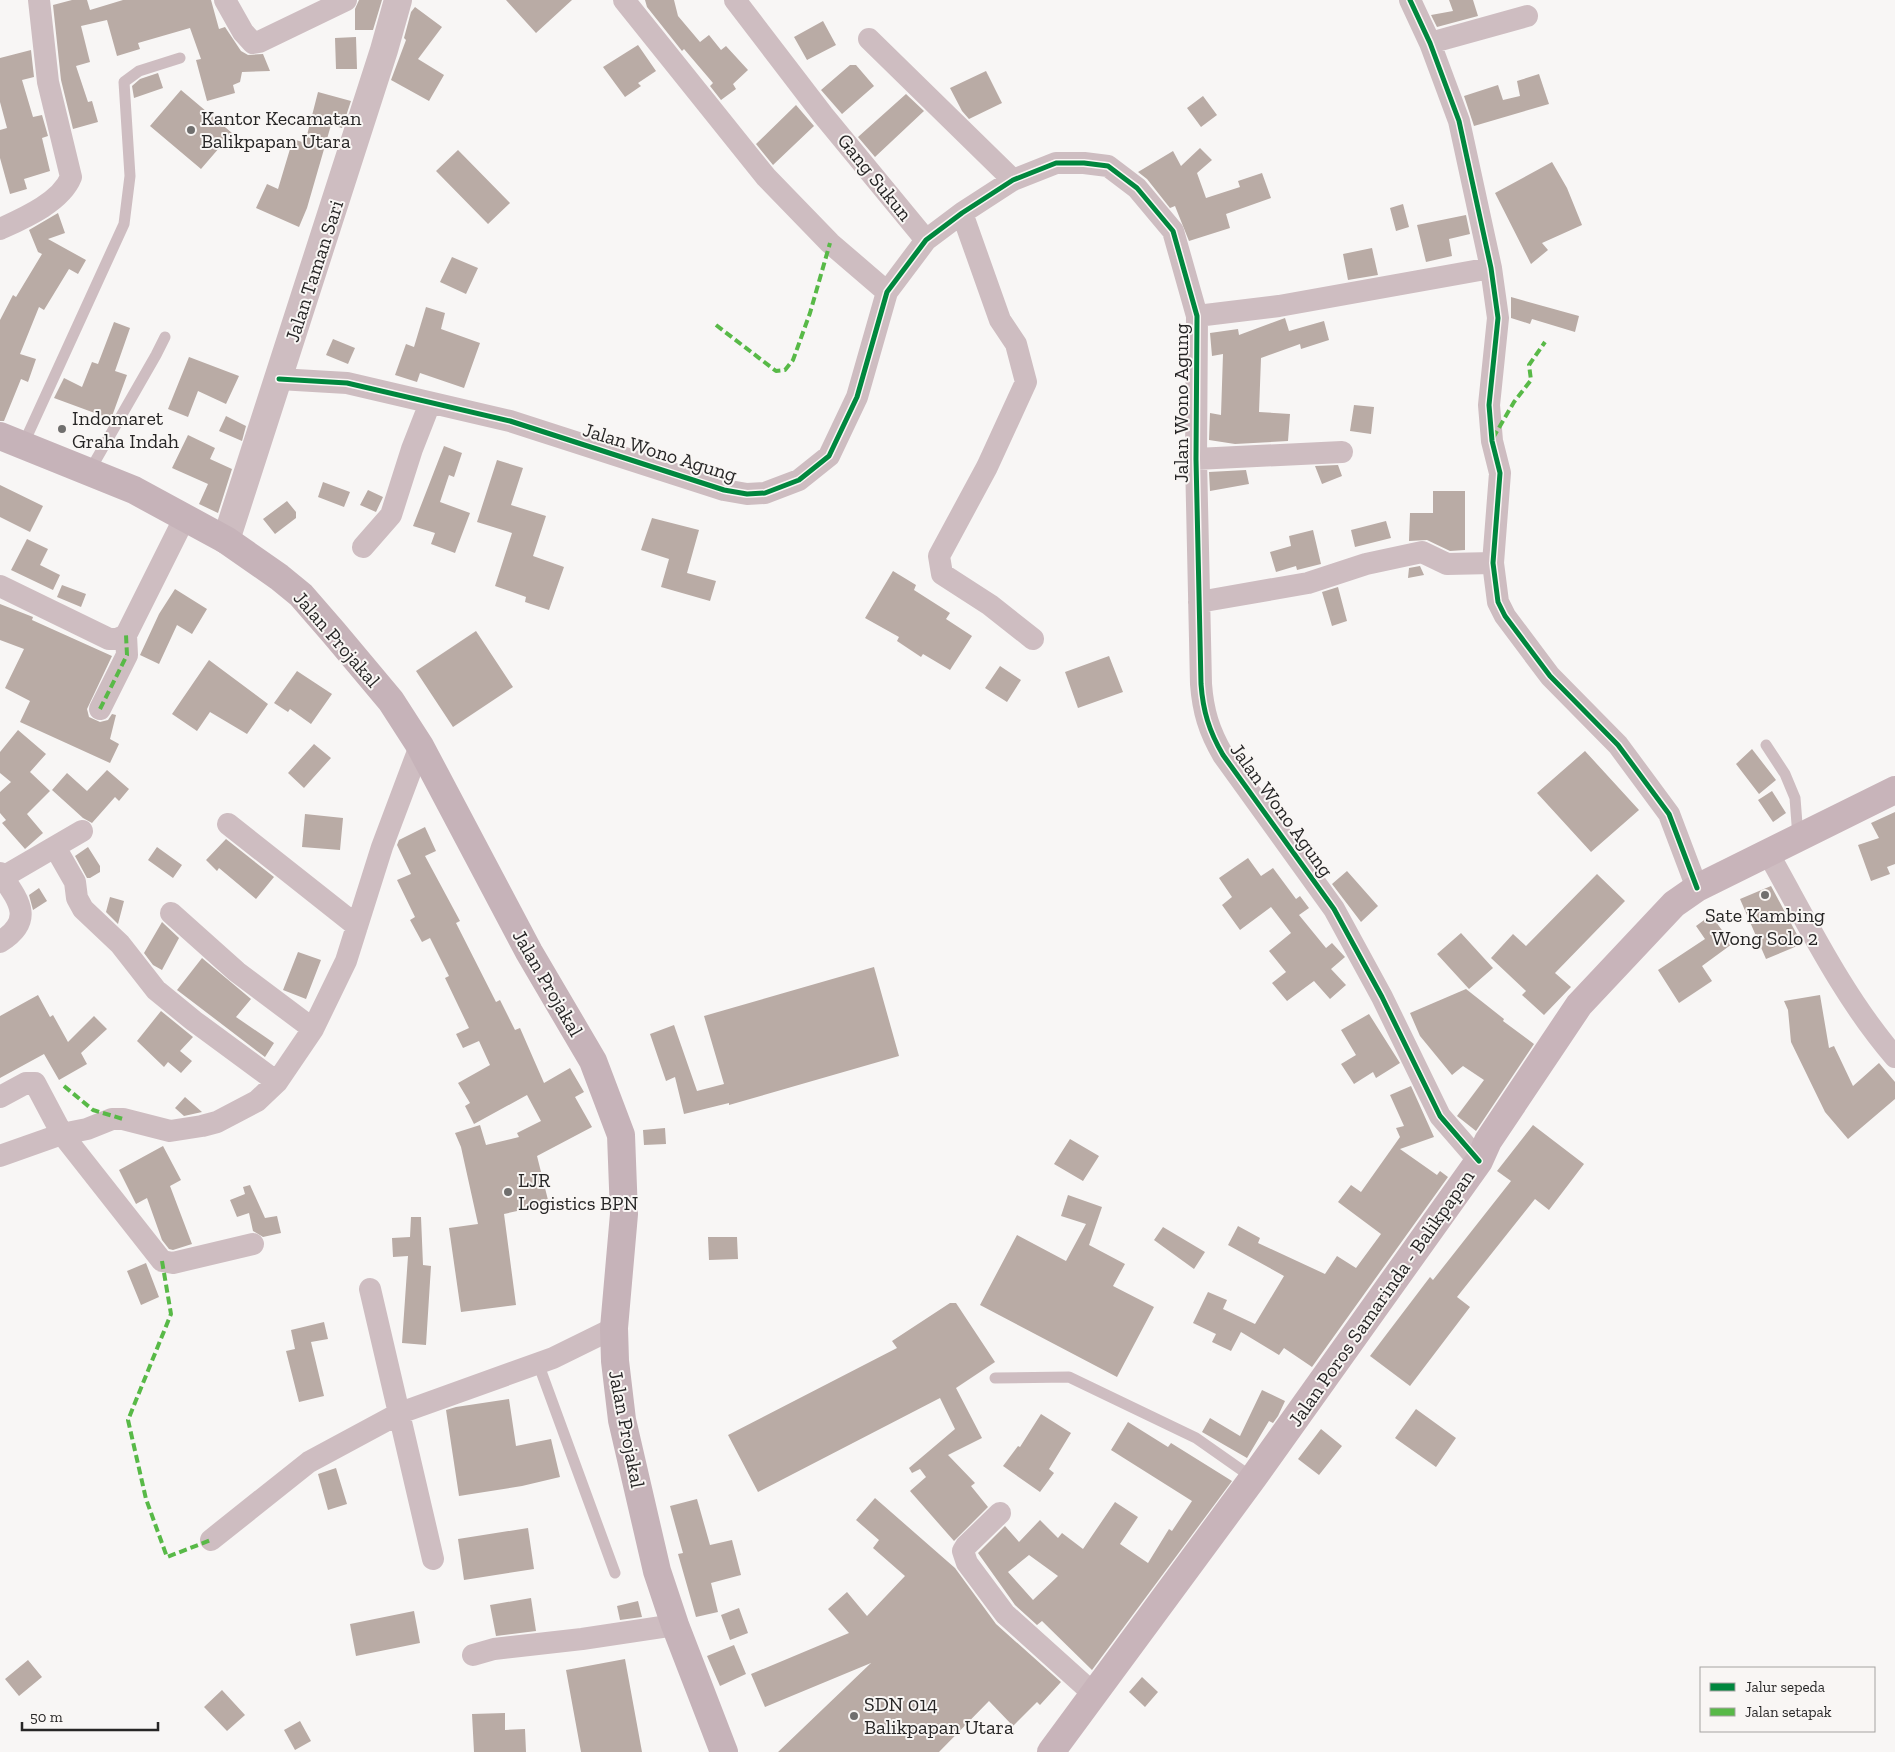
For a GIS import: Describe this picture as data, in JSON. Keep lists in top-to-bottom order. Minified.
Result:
{"streets":{"highway":["Jalan Poros Samarinda - Balikpapan"],"main road":["Jalan Projakal"],"street":["Gang Sukun","Jalan Taman Sari","Jalan Wono Agung"]},"crossings":[["Gang Sukun","Jalan Wono Agung"],["Jalan Taman Sari","Jalan Wono Agung"],["Jalan Taman Sari","Jalan Projakal"],["Jalan Wono Agung","Jalan Poros Samarinda - Balikpapan"]],"places":["Kantor Kecamatan Balikpapan Utara","Indomaret Graha Indah","Sate Kambing Wong Solo 2","LJR Logistics BPN","SDN 014 Balikpapan Utara"],"legend":["Jalur sepeda","Jalan setapak"],"scale_bar":"50 m"}
